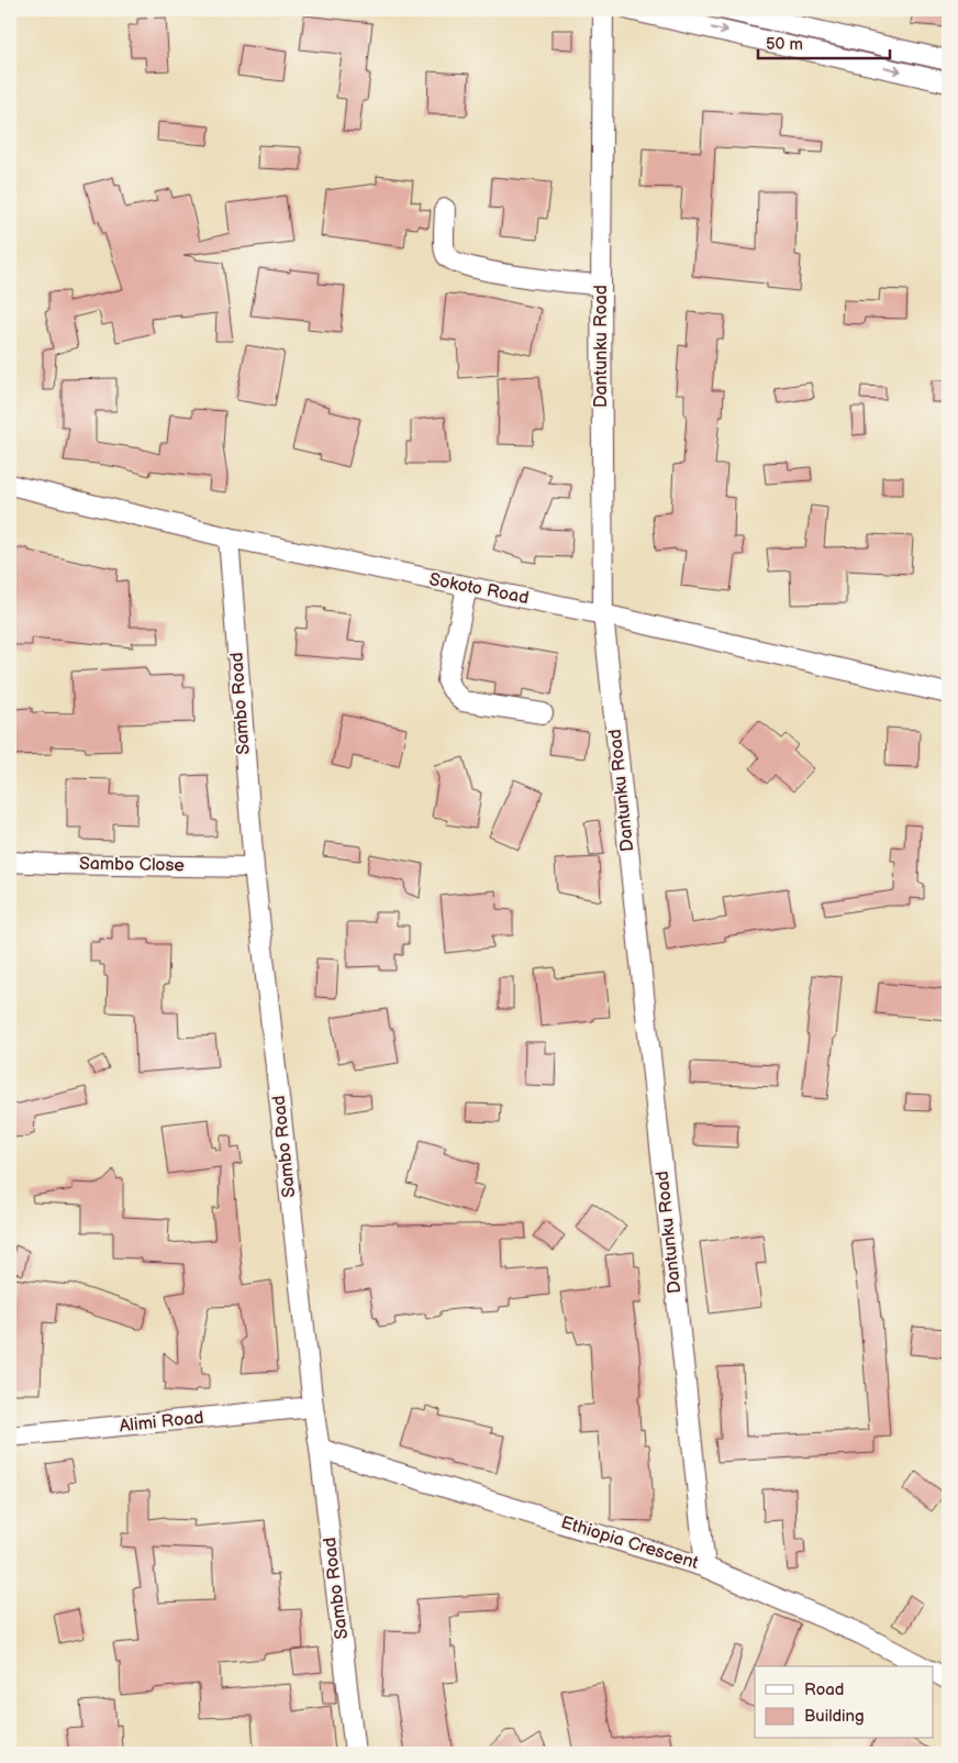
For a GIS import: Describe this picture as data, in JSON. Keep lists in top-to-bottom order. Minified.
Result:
{"streets":{"street":["Dantunku Road","Sokoto Road","Sambo Road","Sambo Close","Alimi Road","Ethiopia Crescent"]},"crossings":[["Dantunku Road","Sokoto Road"],["Dantunku Road","Ethiopia Crescent"],["Sokoto Road","Sambo Road"],["Sambo Road","Sambo Close"],["Sambo Road","Alimi Road"],["Sambo Road","Ethiopia Crescent"]],"legend":["Road","Building"],"scale_bar":"50 m"}
